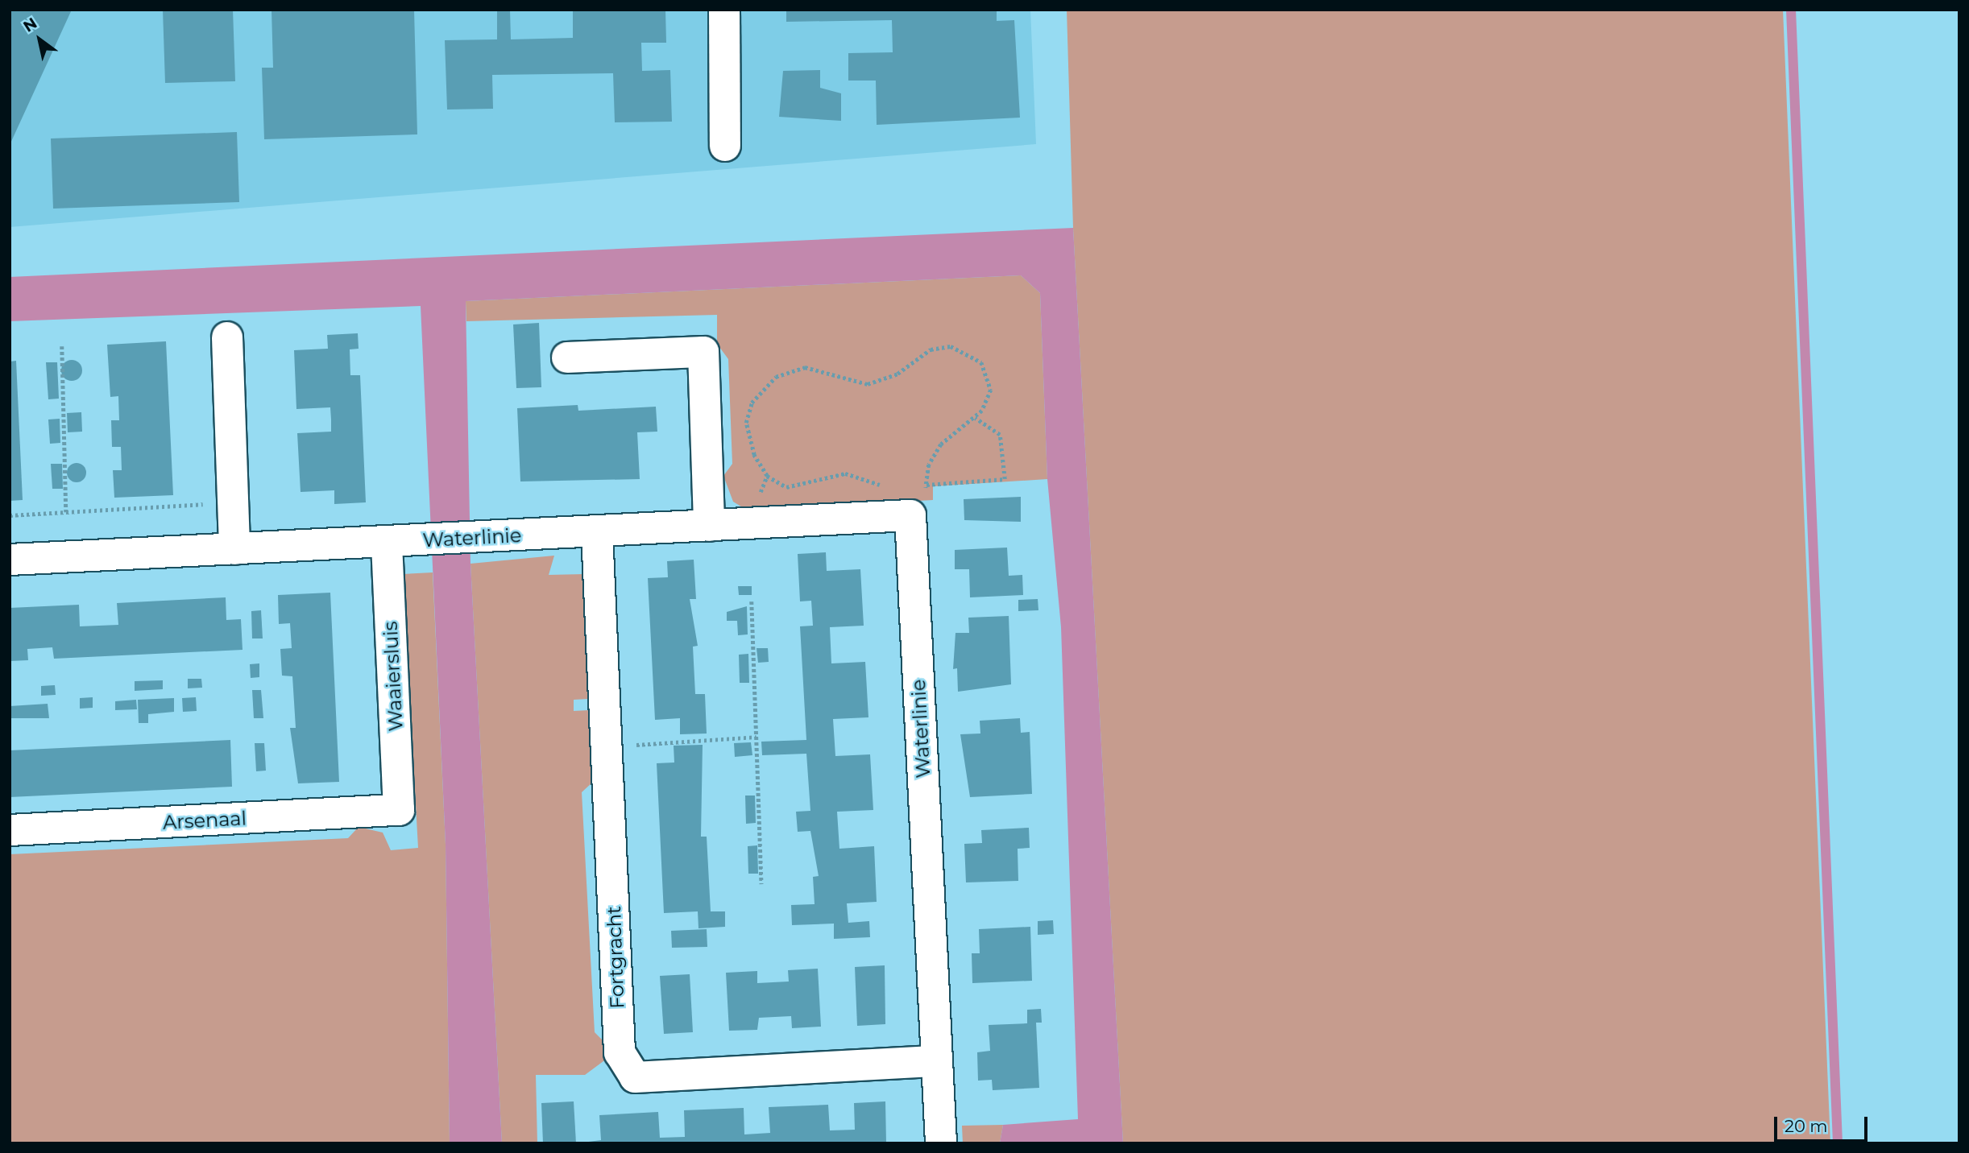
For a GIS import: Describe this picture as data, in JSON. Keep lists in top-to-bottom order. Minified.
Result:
{"streets":{"street":["Waterlinie","Waaiersluis","Arsenaal","Fortgracht"]},"crossings":[["Waterlinie","Waaiersluis"],["Waterlinie","Fortgracht"],["Waaiersluis","Arsenaal"]],"scale_bar":"20 m","north":"top left"}
